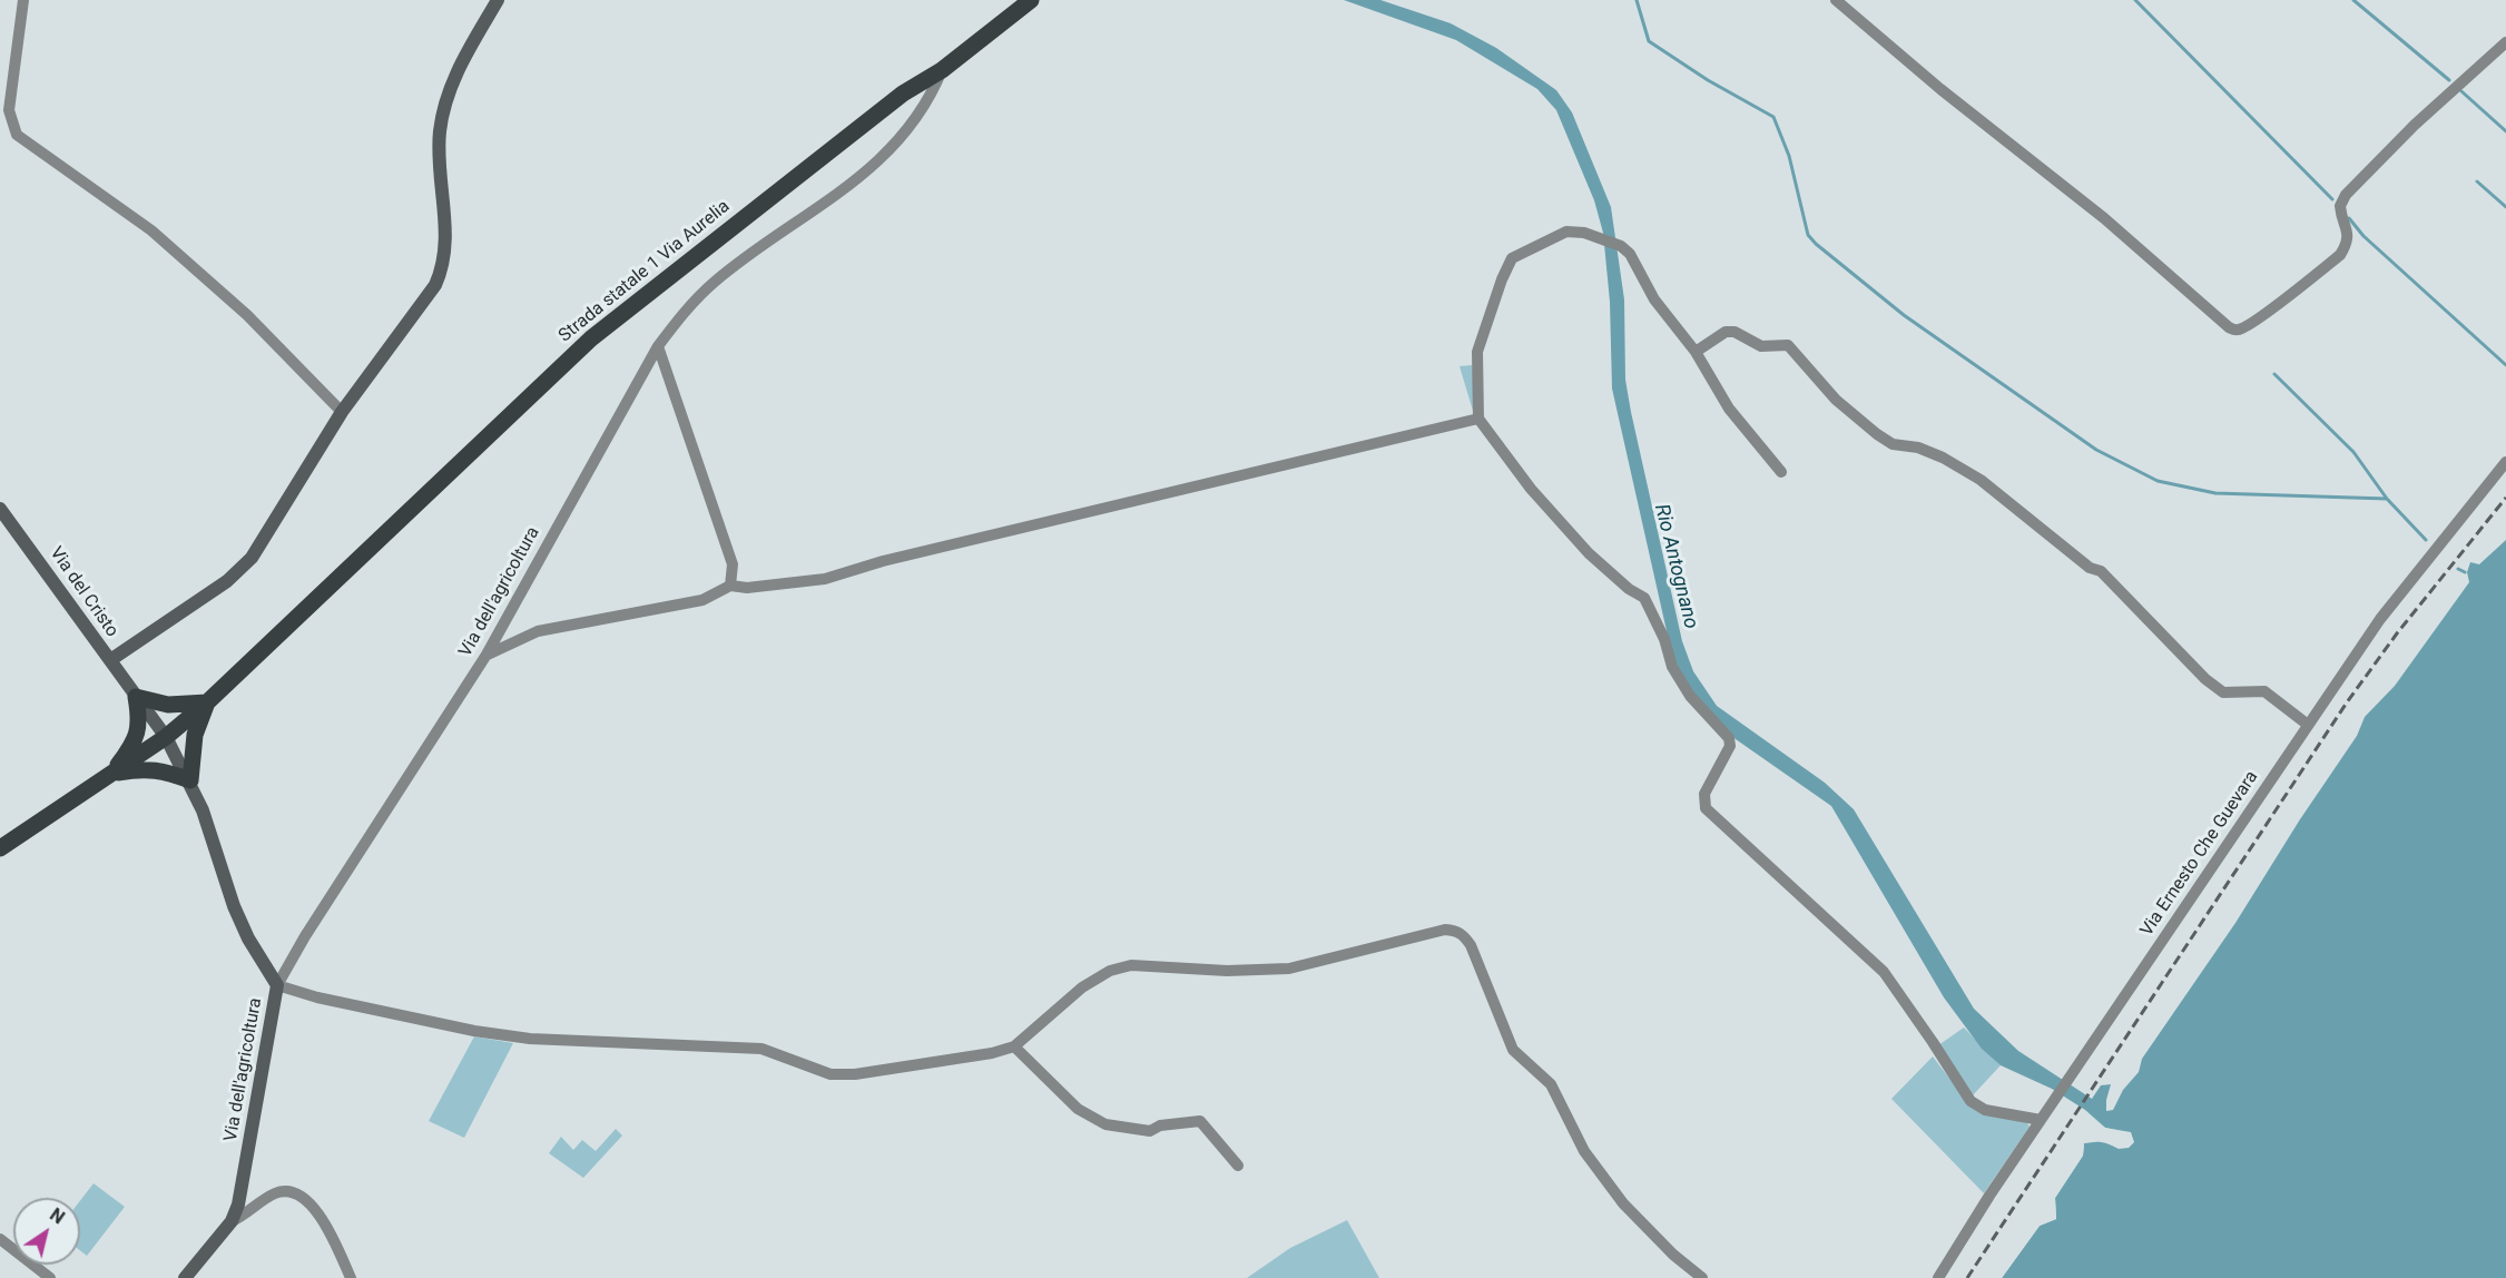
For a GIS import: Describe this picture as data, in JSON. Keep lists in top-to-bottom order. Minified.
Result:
{"streets":{"main road":["Strada statale 1 Via Aurelia"],"street":["Via del Cristo","Via dell'agricoltura","Via Ernesto Che Guevara"]},"crossings":[["Strada statale 1 Via Aurelia","Via del Cristo"],["Strada statale 1 Via Aurelia","Via dell'agricoltura"],["Via del Cristo","Via dell'agricoltura"]],"water":["Rio Antognano"],"north":"top right"}
